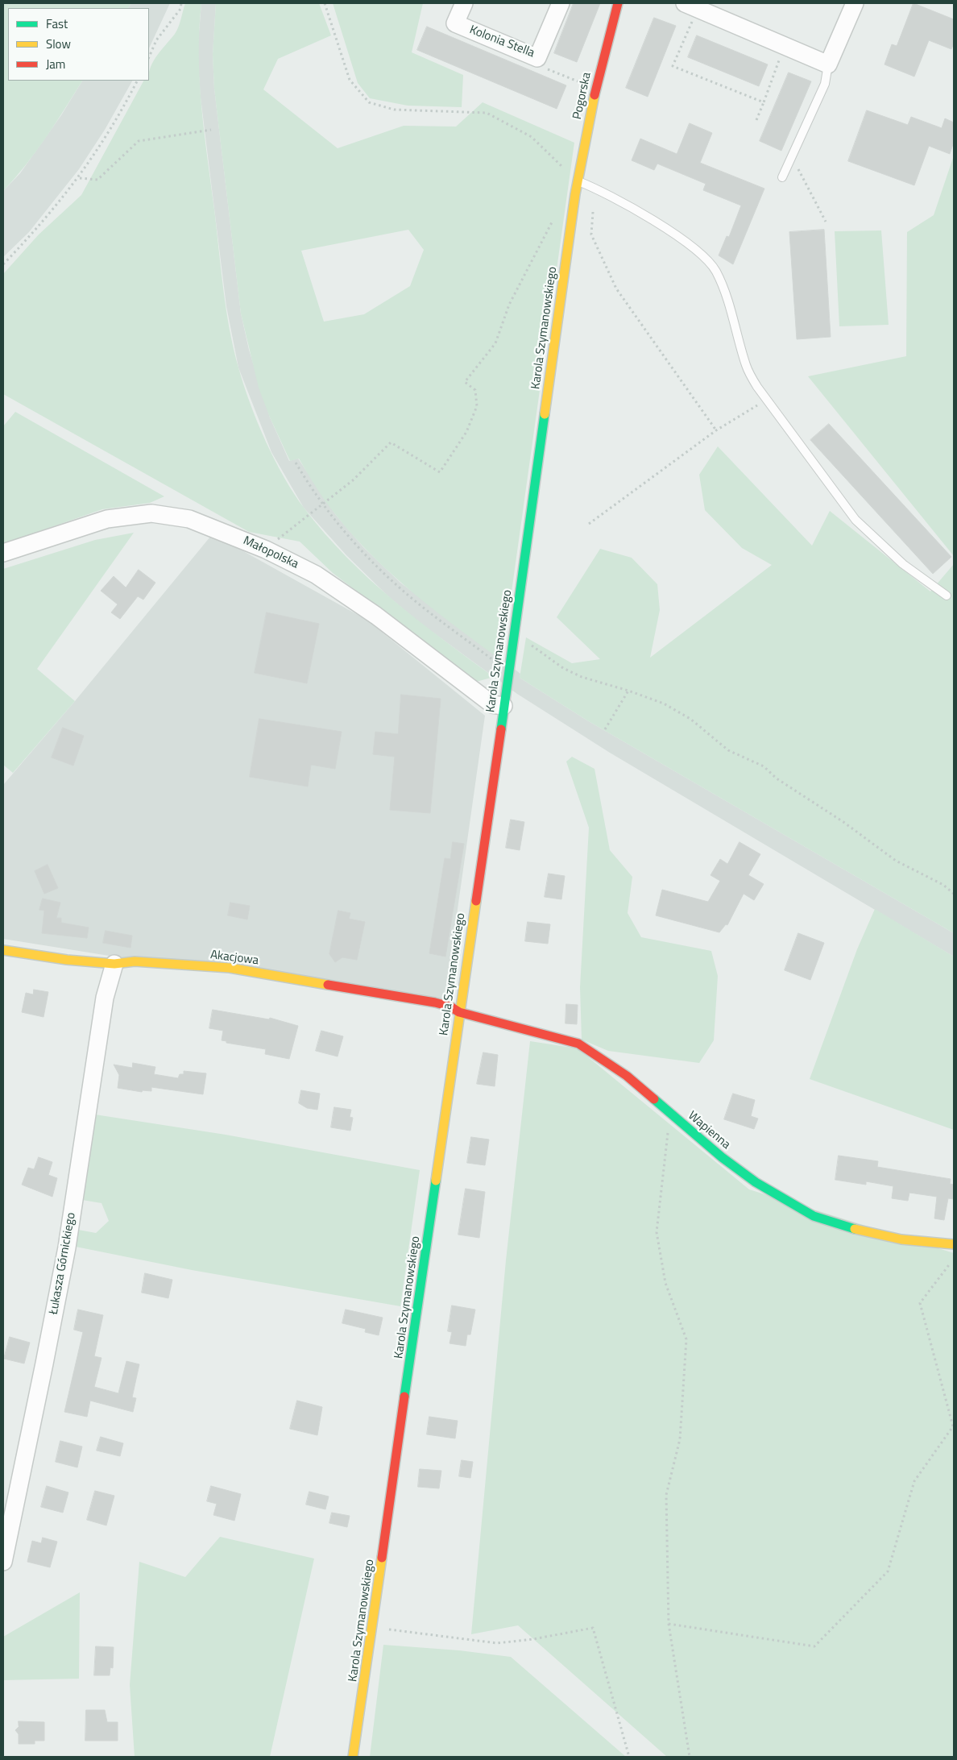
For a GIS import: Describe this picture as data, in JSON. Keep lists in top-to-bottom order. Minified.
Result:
{"streets":{"street":["Kolonia Stella","Pogorska","Karola Szymanowskiego","Małopolska","Akacjowa","Wapienna","Łukasza Górnickiego"]},"crossings":[["Pogorska","Karola Szymanowskiego"],["Karola Szymanowskiego","Małopolska"],["Karola Szymanowskiego","Akacjowa"],["Karola Szymanowskiego","Wapienna"],["Akacjowa","Wapienna"],["Akacjowa","Łukasza Górnickiego"]],"legend":["Fast","Slow","Jam"]}
